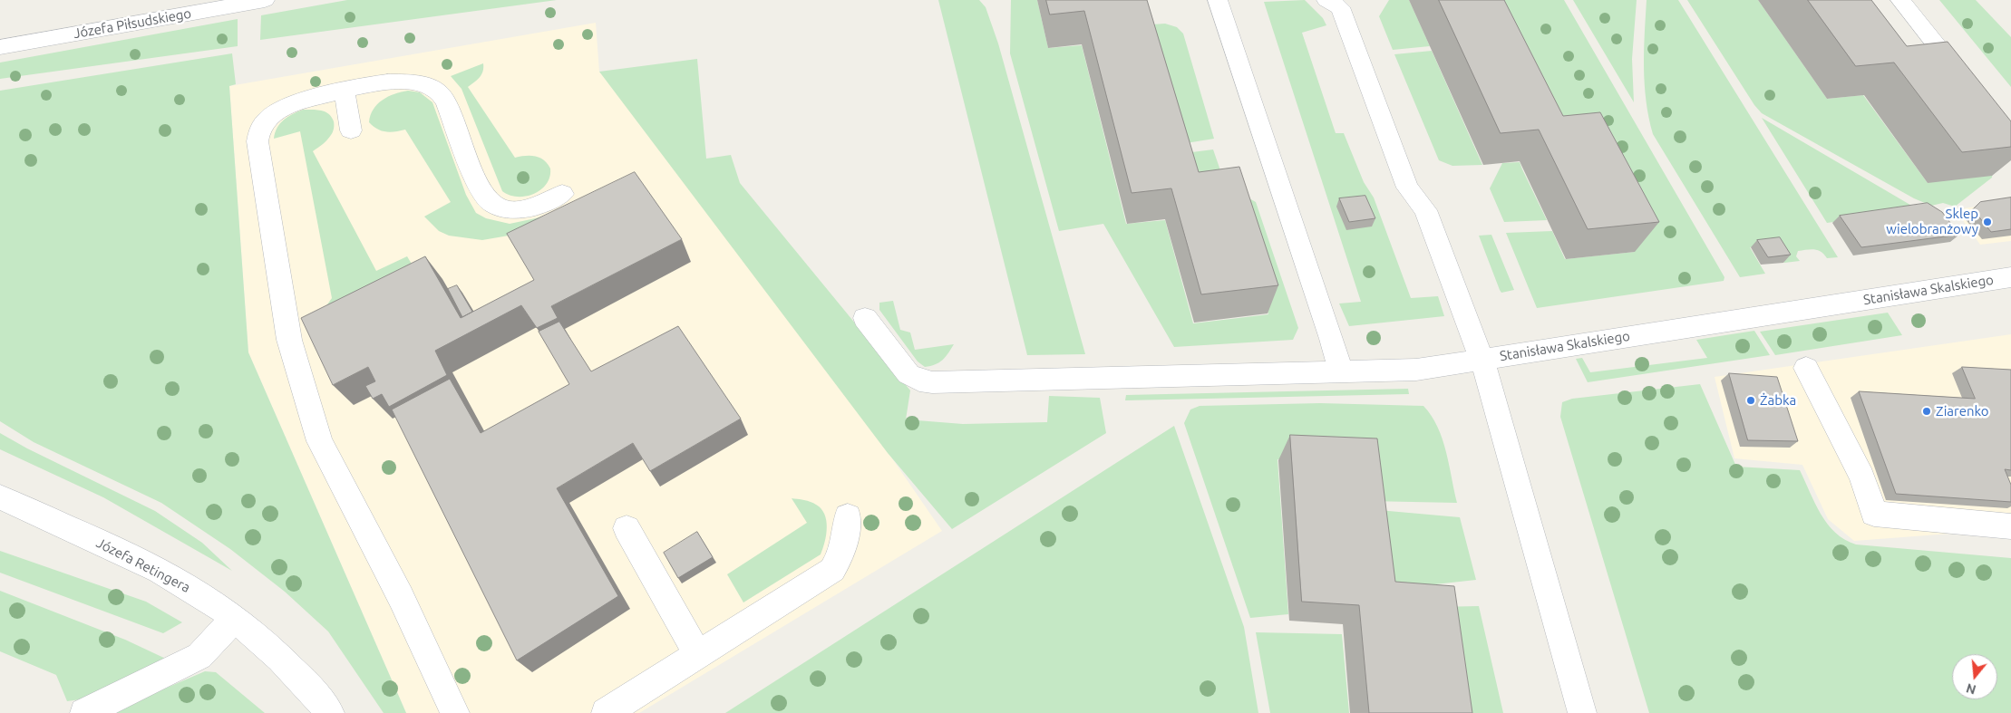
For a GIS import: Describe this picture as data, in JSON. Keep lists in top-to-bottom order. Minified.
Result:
{"streets":{"street":["Józefa Piłsudskiego","Stanisława Skalskiego","Józefa Retingera"]},"places":["Sklep wielobranżowy","Żabka","Ziarenko"],"north":"bottom"}
